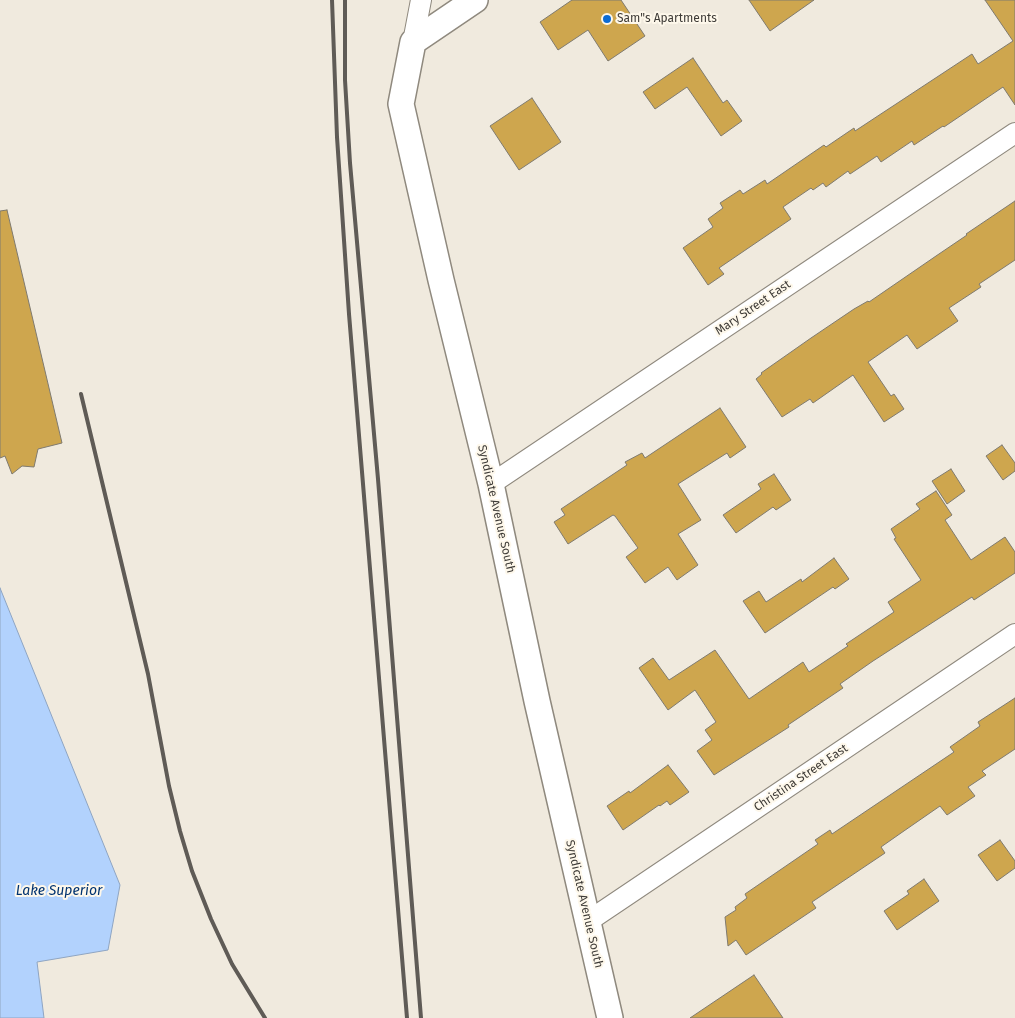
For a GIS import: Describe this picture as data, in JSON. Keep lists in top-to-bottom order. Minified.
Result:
{"streets":{"street":["Mary Street East","Syndicate Avenue South","Christina Street East"]},"crossings":[["Mary Street East","Syndicate Avenue South"],["Syndicate Avenue South","Christina Street East"]],"water":["Lake Superior"],"places":["Sam\"s Apartments"]}
